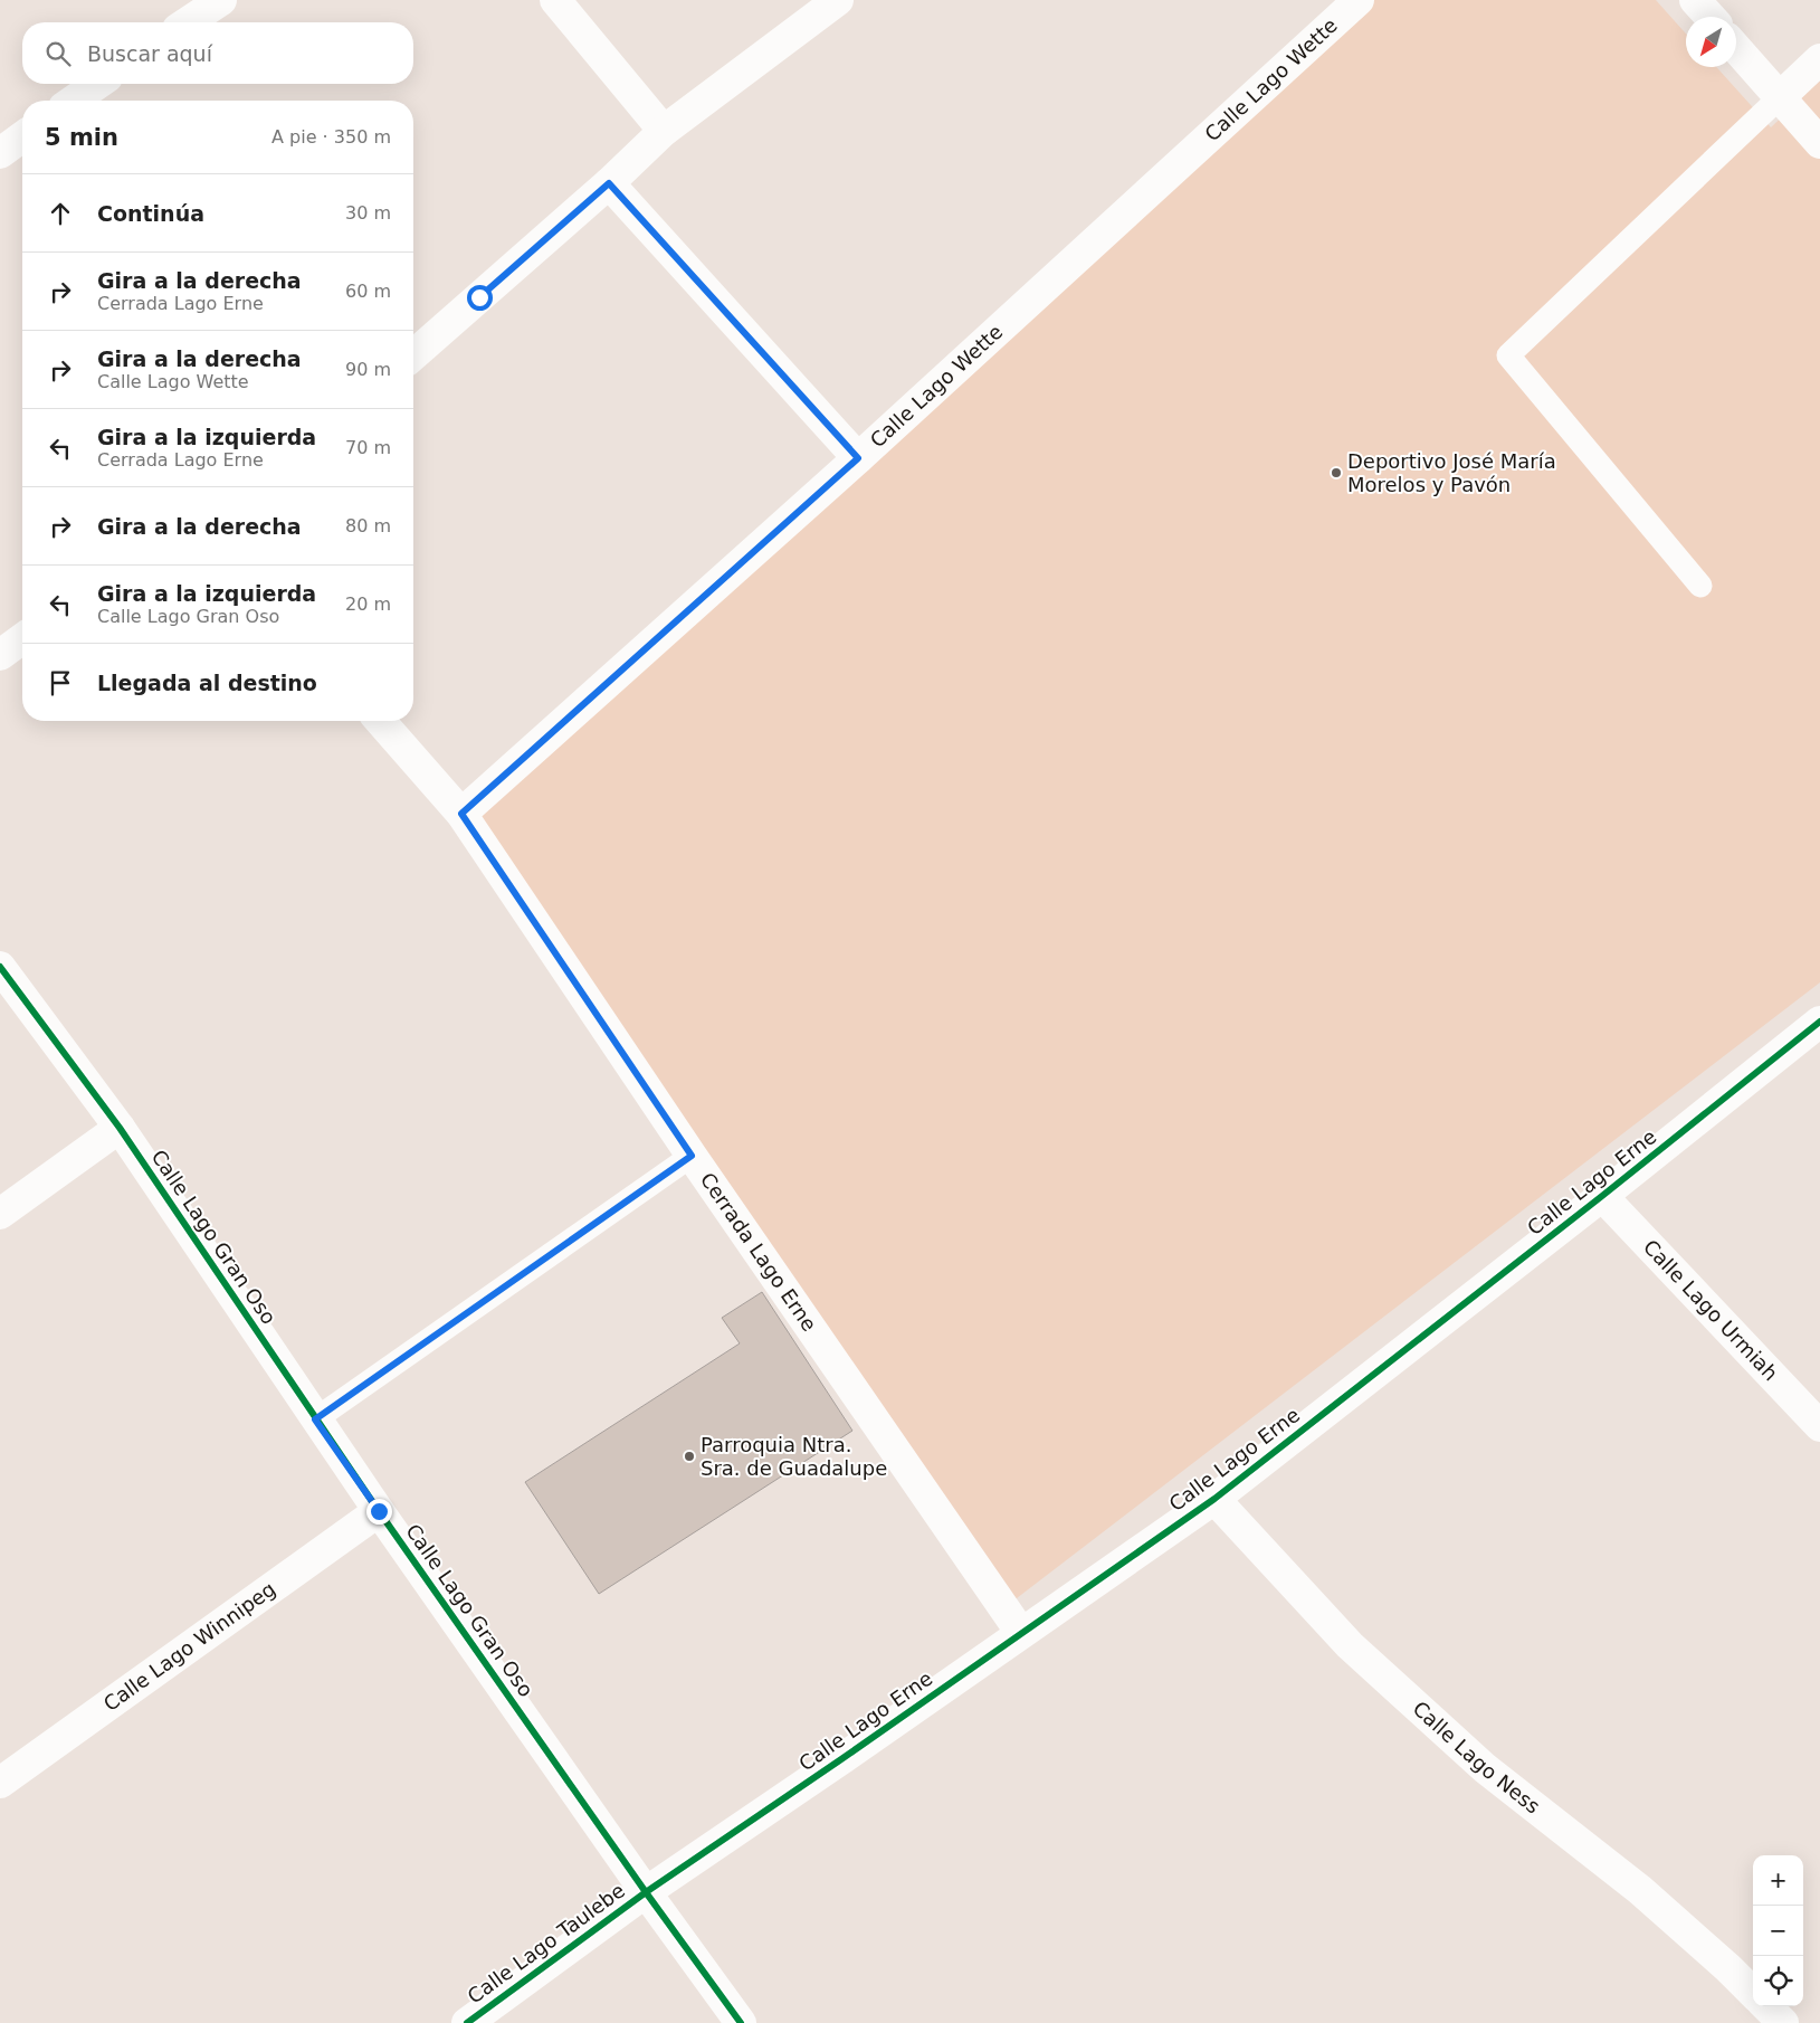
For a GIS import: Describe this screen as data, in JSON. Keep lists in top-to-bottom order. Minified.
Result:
{"streets":{"street":["Calle Lago Wette","Calle Lago Erne","Calle Lago Gran Oso","Cerrada Lago Erne","Calle Lago Urmiah","Calle Lago Winnipeg","Calle Lago Ness","Calle Lago Taulebe"]},"crossings":[["Calle Lago Wette","Cerrada Lago Erne"],["Calle Lago Erne","Calle Lago Gran Oso"],["Calle Lago Erne","Cerrada Lago Erne"],["Calle Lago Erne","Calle Lago Urmiah"],["Calle Lago Erne","Calle Lago Ness"],["Calle Lago Erne","Calle Lago Taulebe"],["Calle Lago Gran Oso","Calle Lago Winnipeg"],["Calle Lago Gran Oso","Calle Lago Taulebe"]],"places":["Deportivo José María Morelos y Pavón","Parroquia Ntra. Sra. de Guadalupe"],"north":"bottom left","page":{"search":"Buscar aquí","heading":["5 min","A pie · 350 m"],"list":[["Continúa","30 m"],["Gira a la derecha","Cerrada Lago Erne","60 m"],["Gira a la derecha","Calle Lago Wette","90 m"],["Gira a la izquierda","Cerrada Lago Erne","70 m"],["Gira a la derecha","80 m"],["Gira a la izquierda","Calle Lago Gran Oso","20 m"],"Llegada al destino"],"map_buttons":["+","−"]}}
